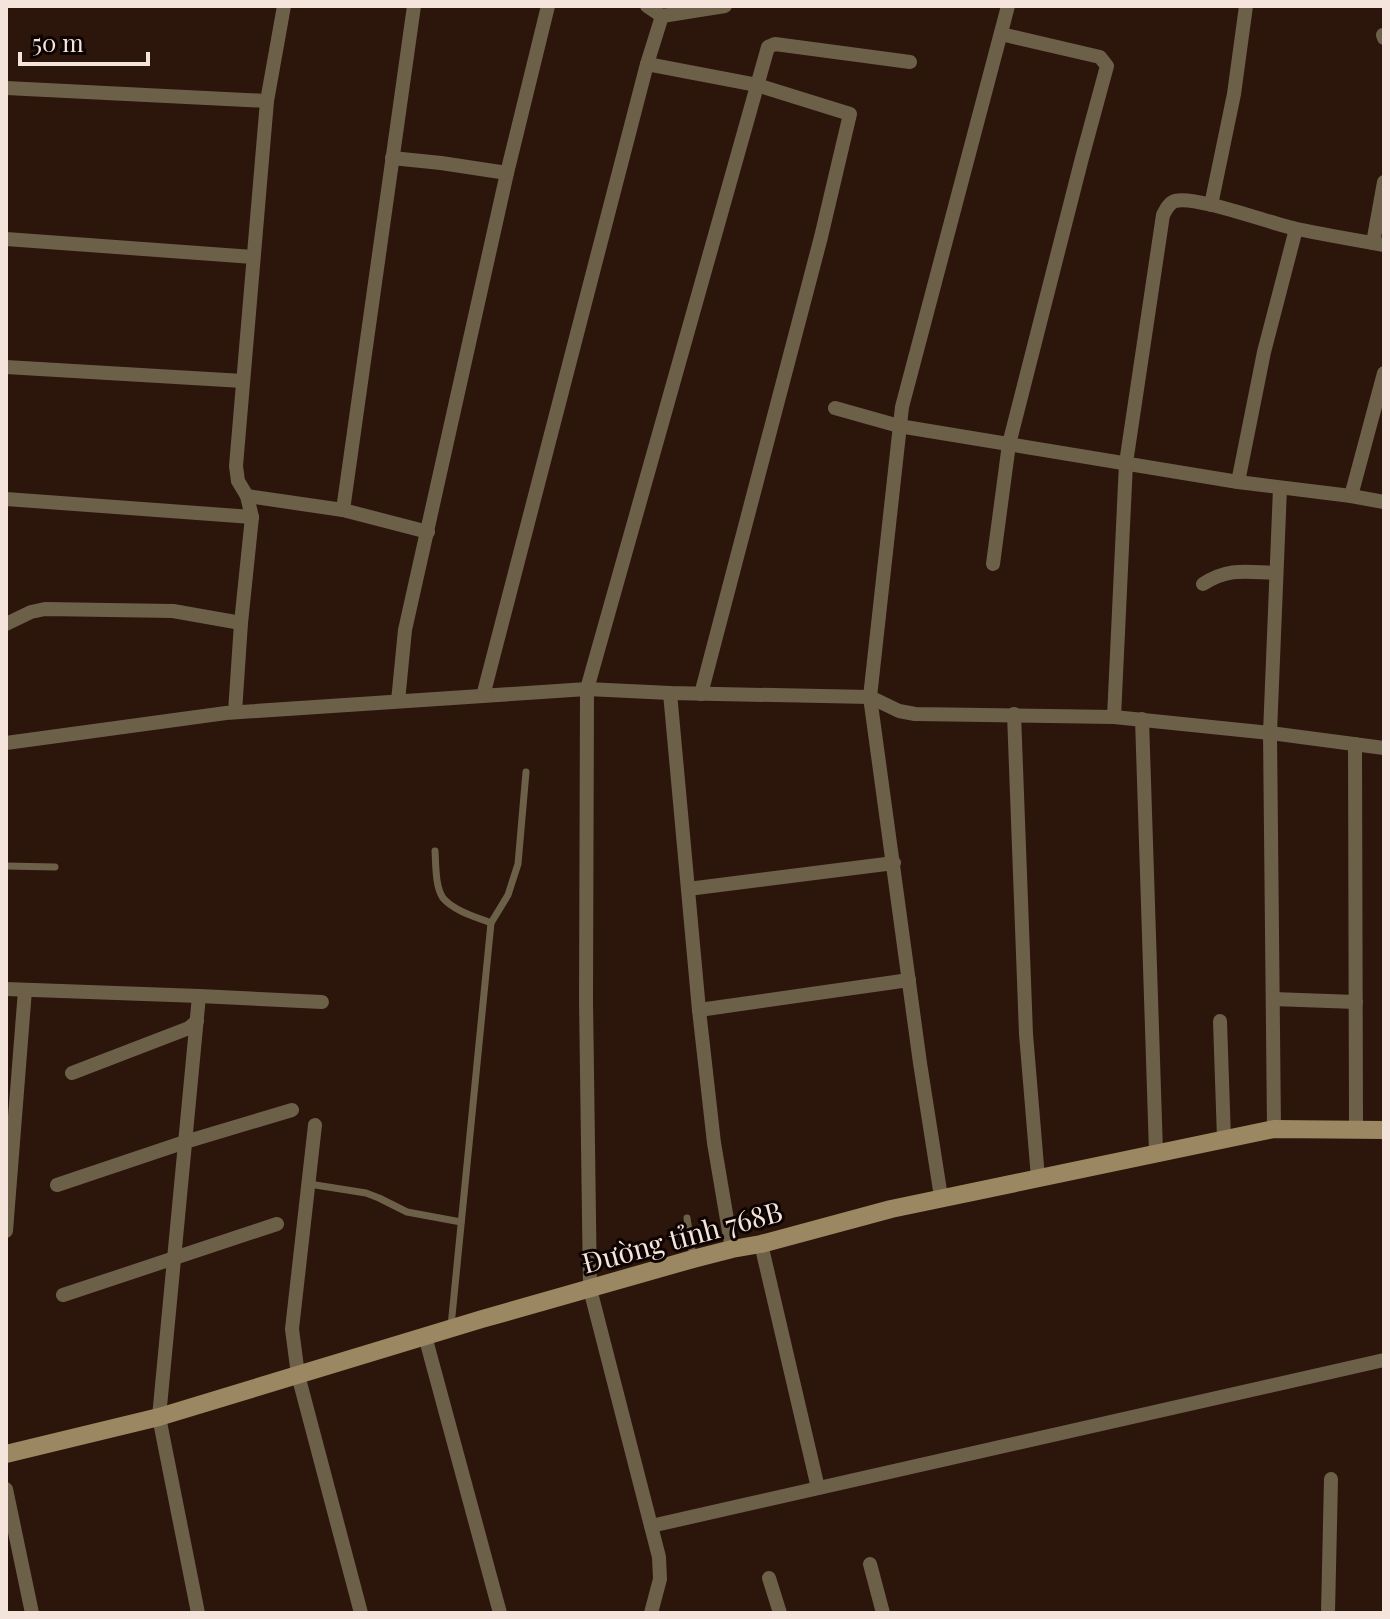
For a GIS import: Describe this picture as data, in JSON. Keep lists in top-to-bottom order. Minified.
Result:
{"streets":{"street":["Đường tỉnh 768B"]},"scale_bar":"50 m"}
